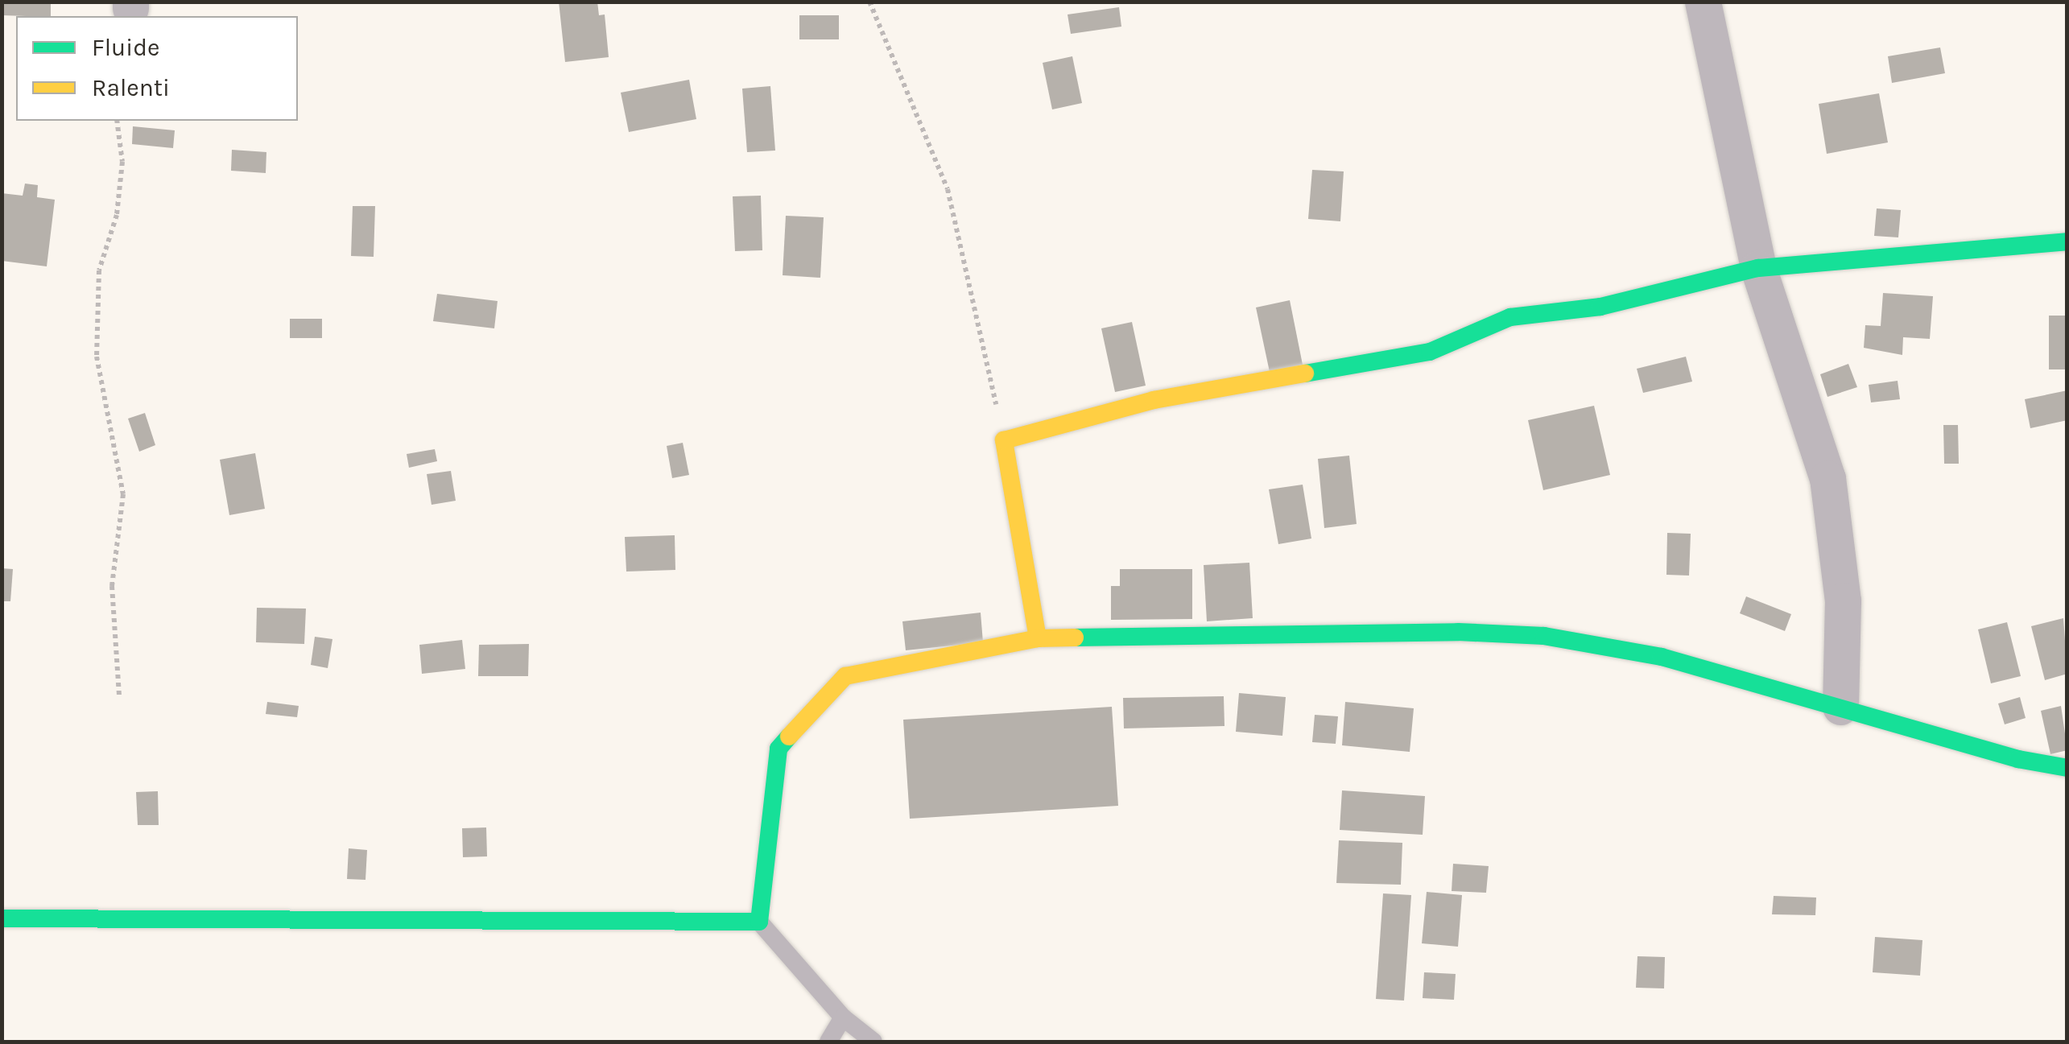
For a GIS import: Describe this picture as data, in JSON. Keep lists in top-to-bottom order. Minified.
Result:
{"legend":["Fluide","Ralenti"]}
